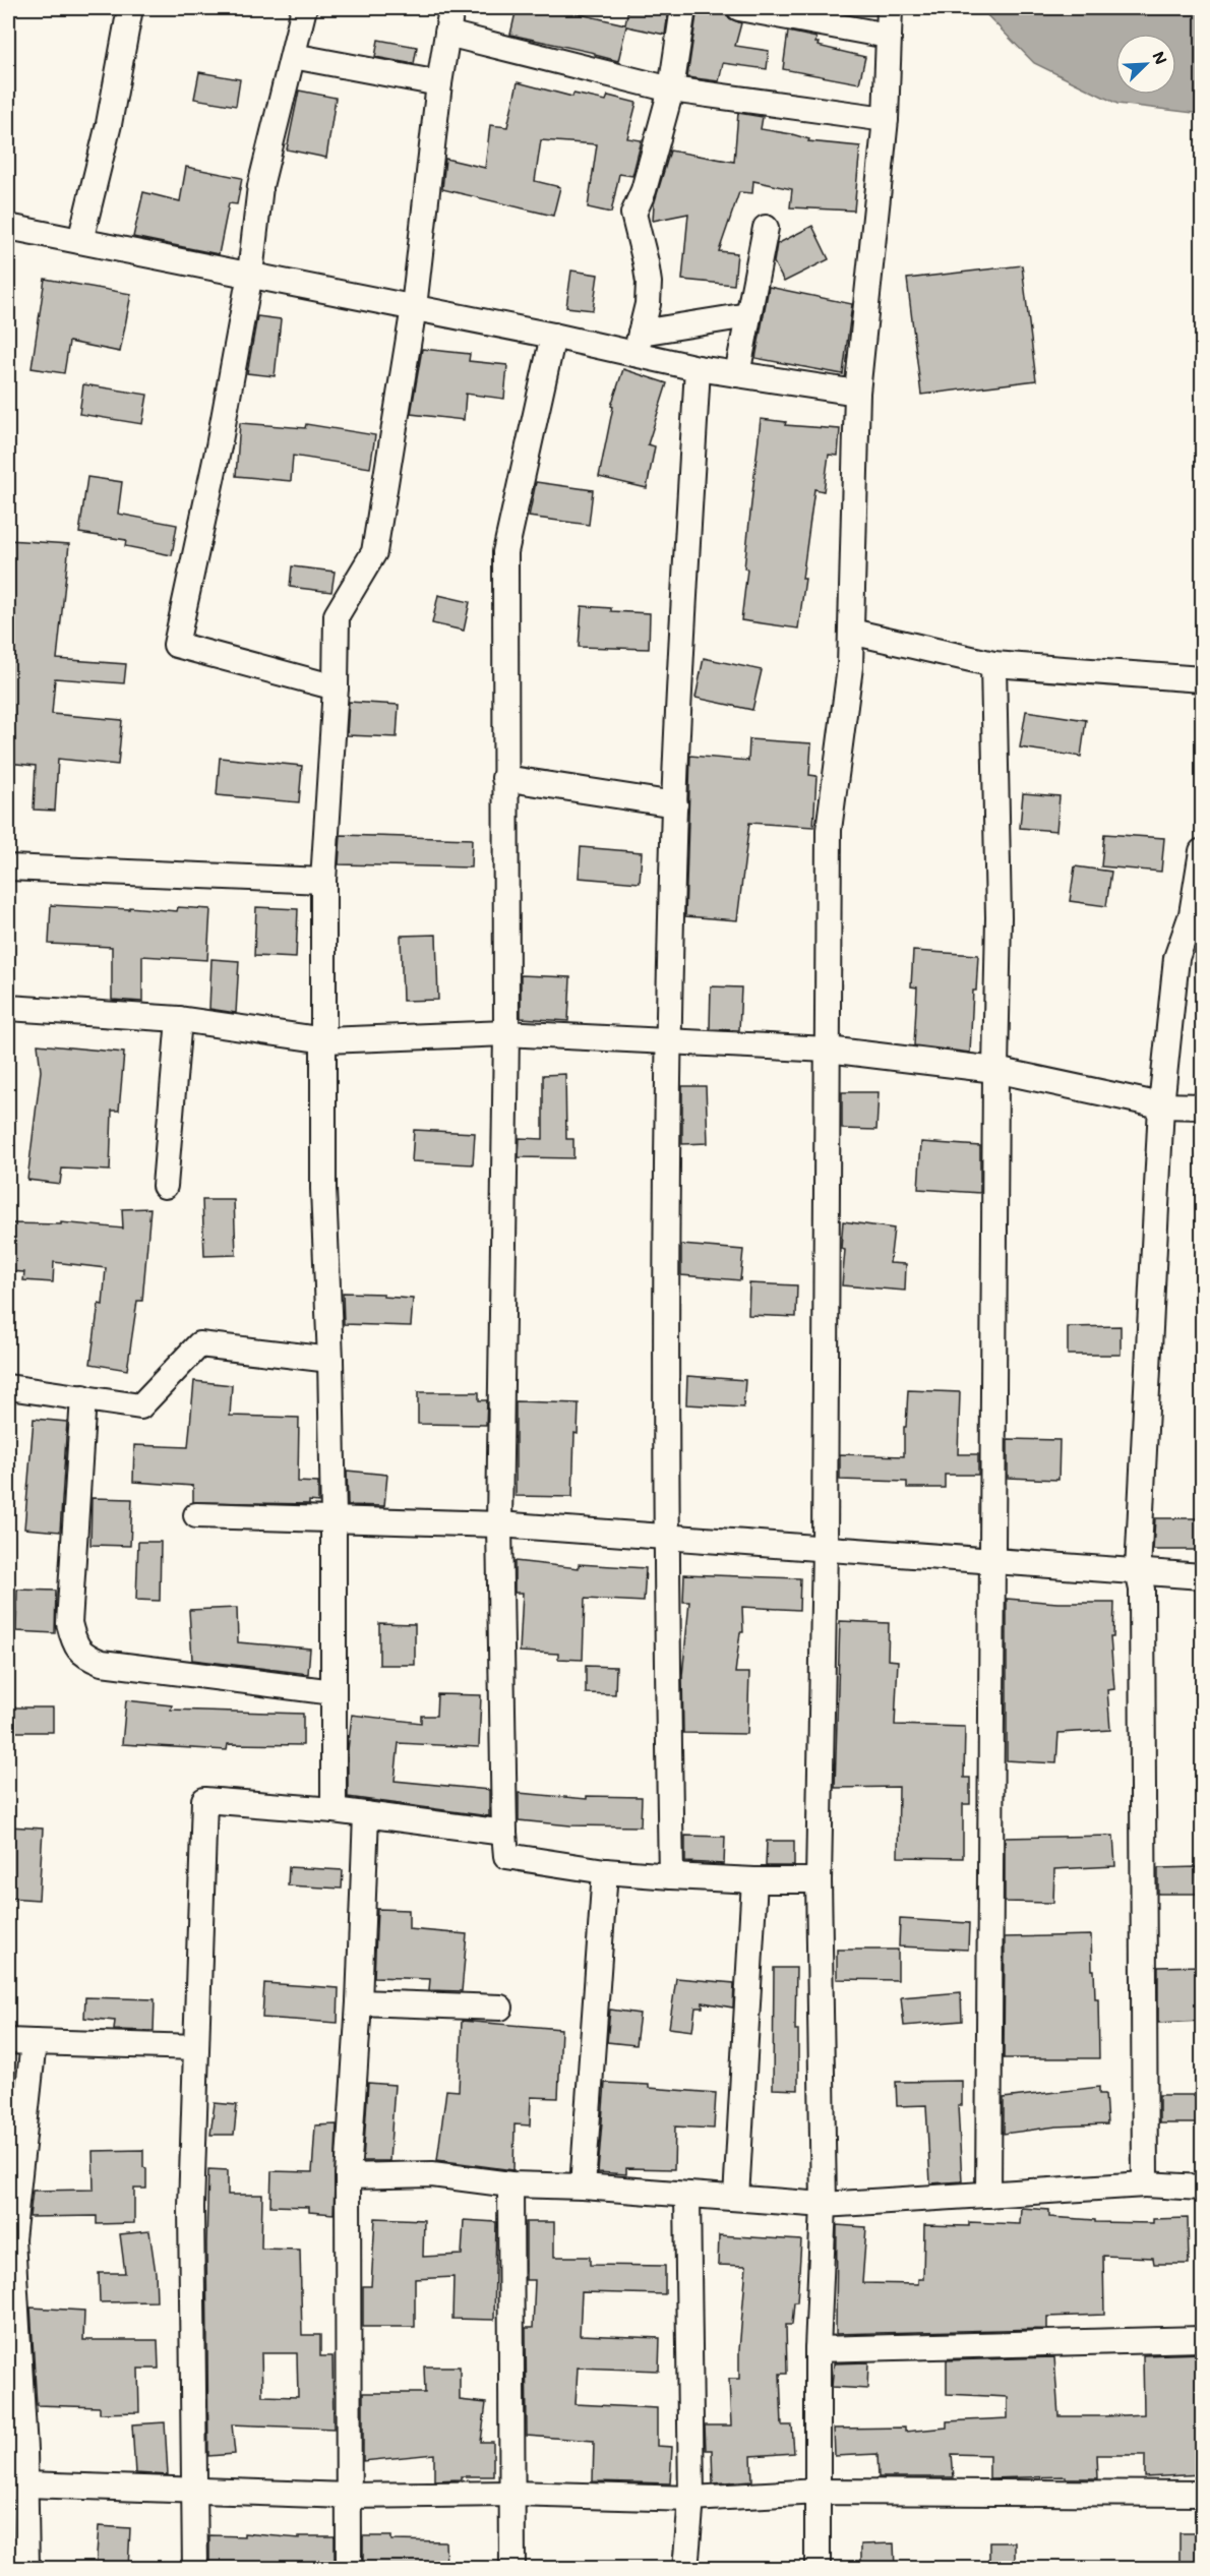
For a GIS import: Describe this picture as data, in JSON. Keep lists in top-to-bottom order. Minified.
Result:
{"north":"top right"}
